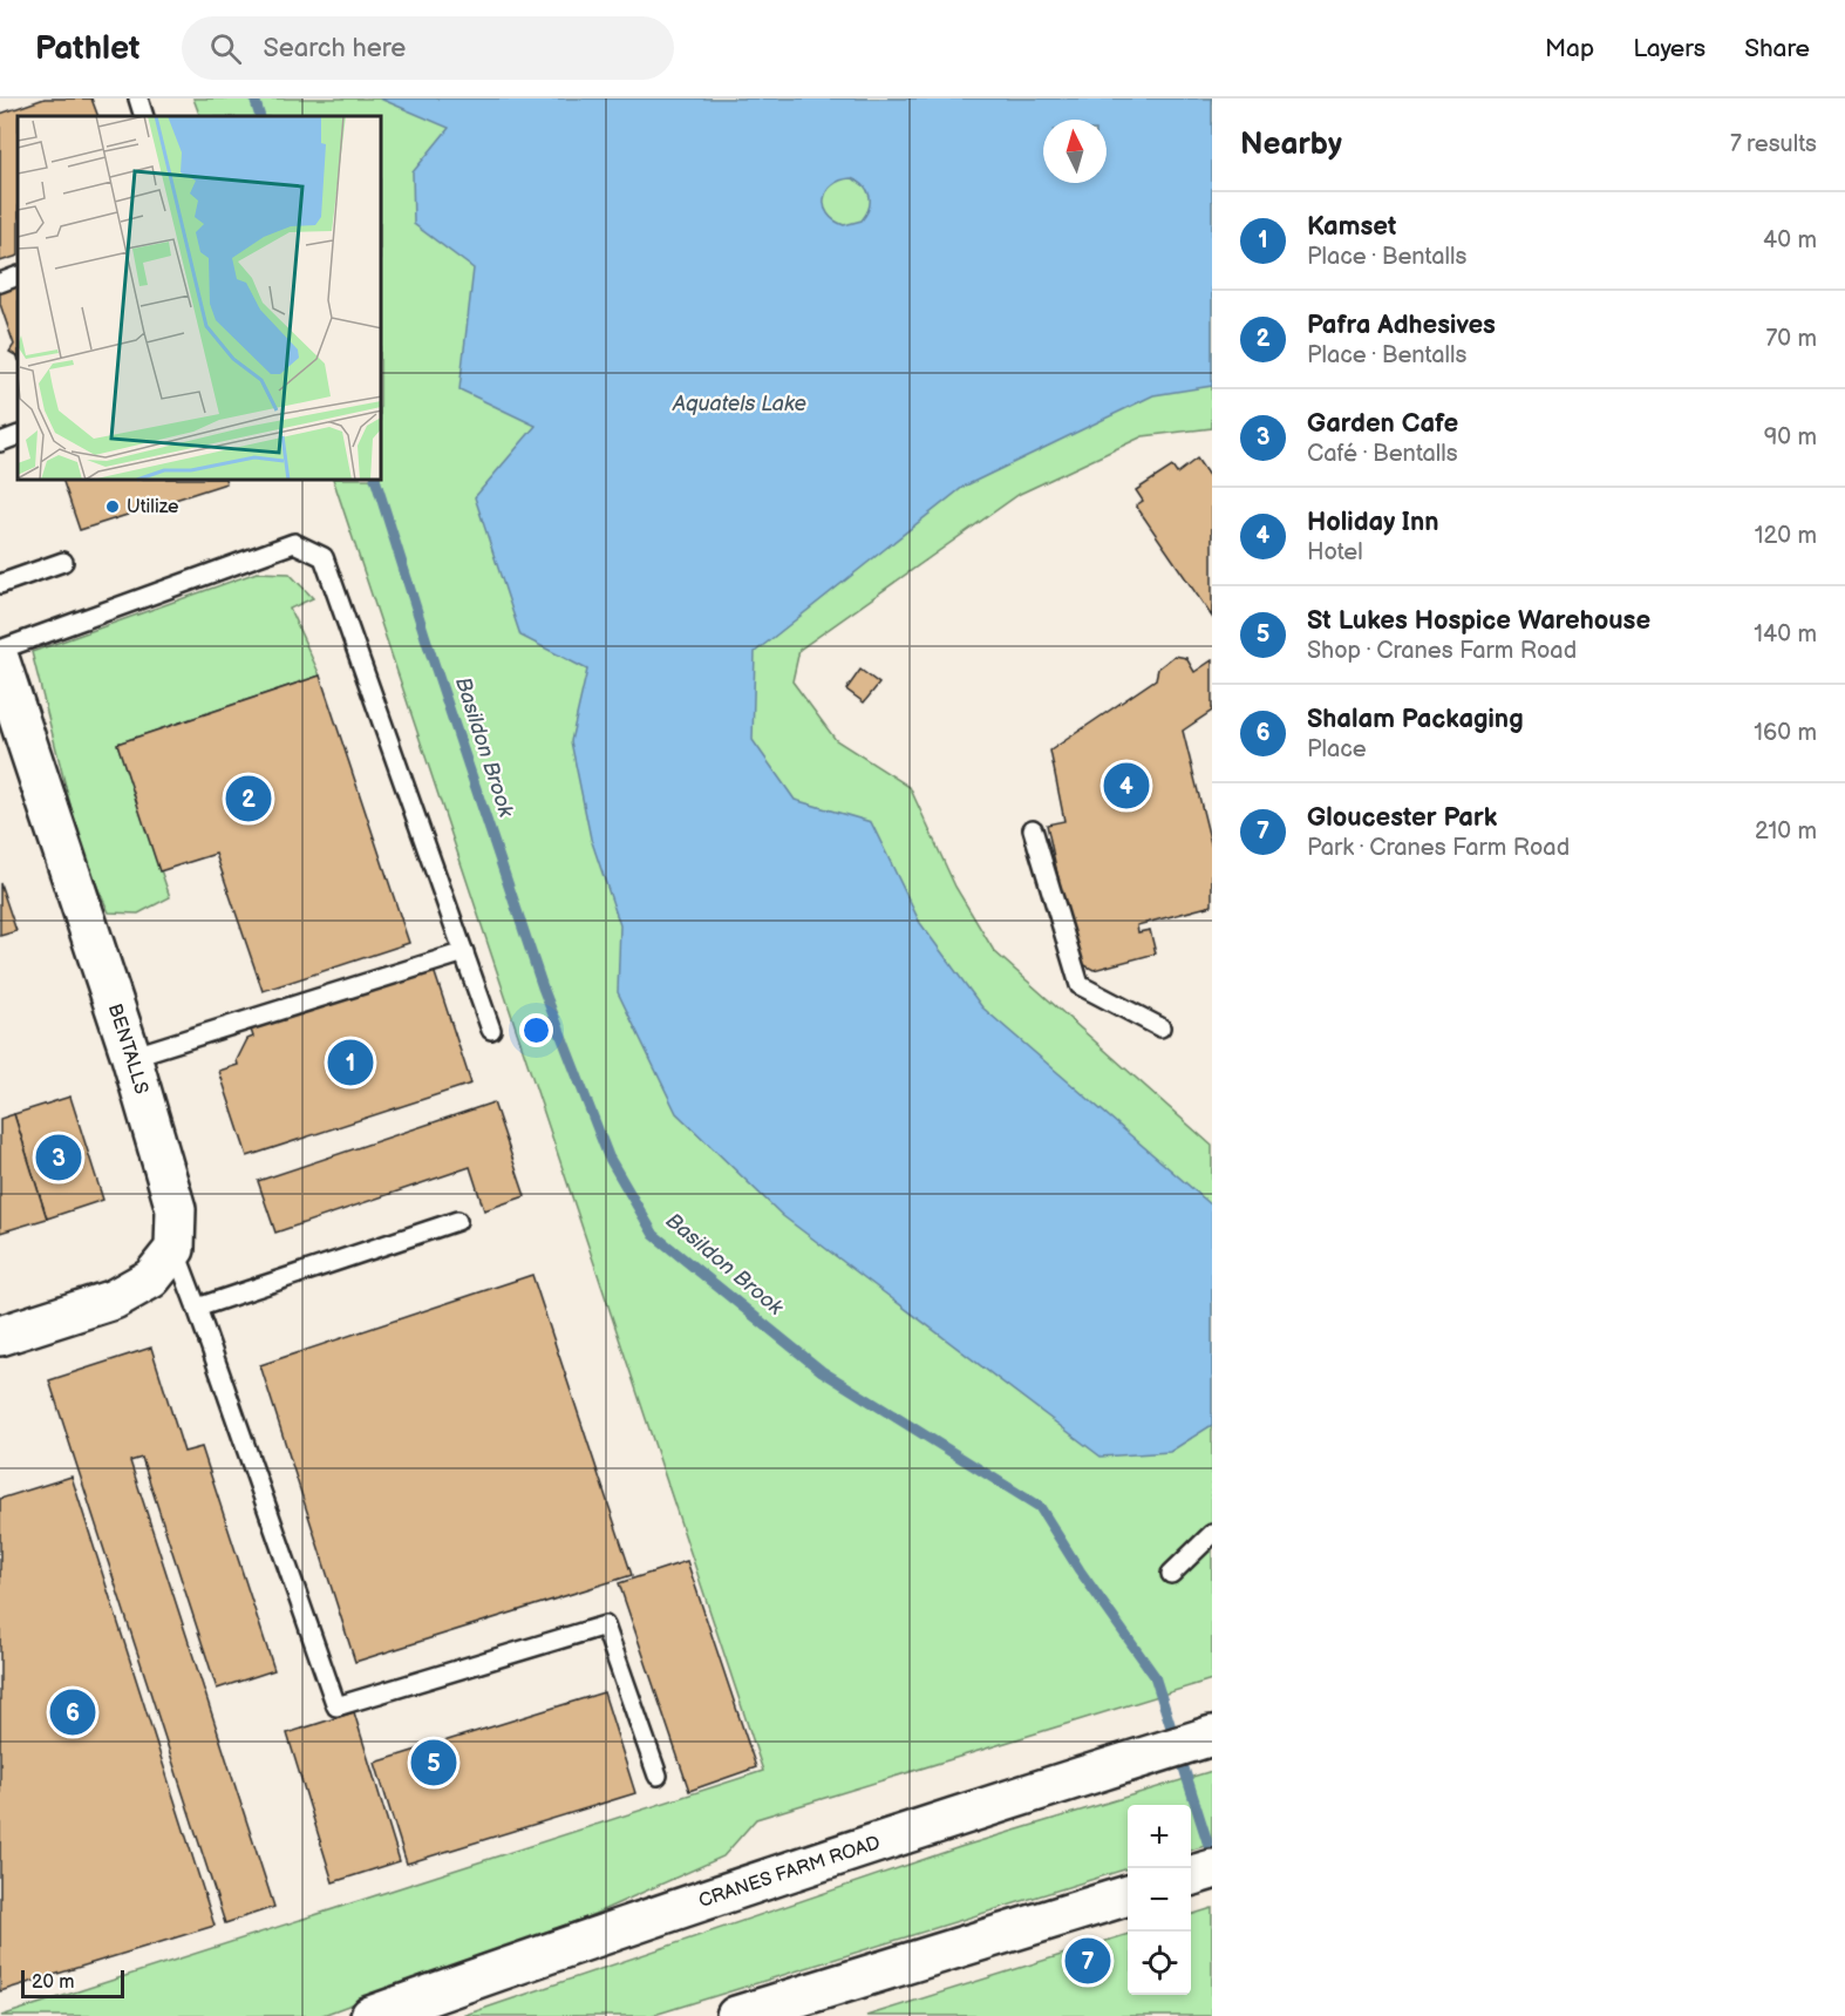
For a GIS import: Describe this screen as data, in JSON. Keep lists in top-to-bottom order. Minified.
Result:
{"streets":{"main road":["BENTALLS","CRANES FARM ROAD"]},"water":["Aquatels Lake","Basildon Brook"],"places":["Utilize"],"scale_bar":"20 m","north":"top","page":{"header":"Pathlet","search":"Search here","nav":["Map","Layers","Share"],"heading":["Nearby","7 results"],"list":[{"mark":"1","name":"Kamset","note":"Place · Bentalls","value":"40 m"},{"mark":"2","name":"Pafra Adhesives","note":"Place · Bentalls","value":"70 m"},{"mark":"3","name":"Garden Cafe","note":"Café · Bentalls","value":"90 m"},{"mark":"4","name":"Holiday Inn","note":"Hotel","value":"120 m"},{"mark":"5","name":"St Lukes Hospice Warehouse","note":"Shop · Cranes Farm Road","value":"140 m"},{"mark":"6","name":"Shalam Packaging","note":"Place","value":"160 m"},{"mark":"7","name":"Gloucester Park","note":"Park · Cranes Farm Road","value":"210 m"}],"pins":["4","2","1","3","6","5","7"],"map_buttons":["+","−"],"scale":"20 m"}}
